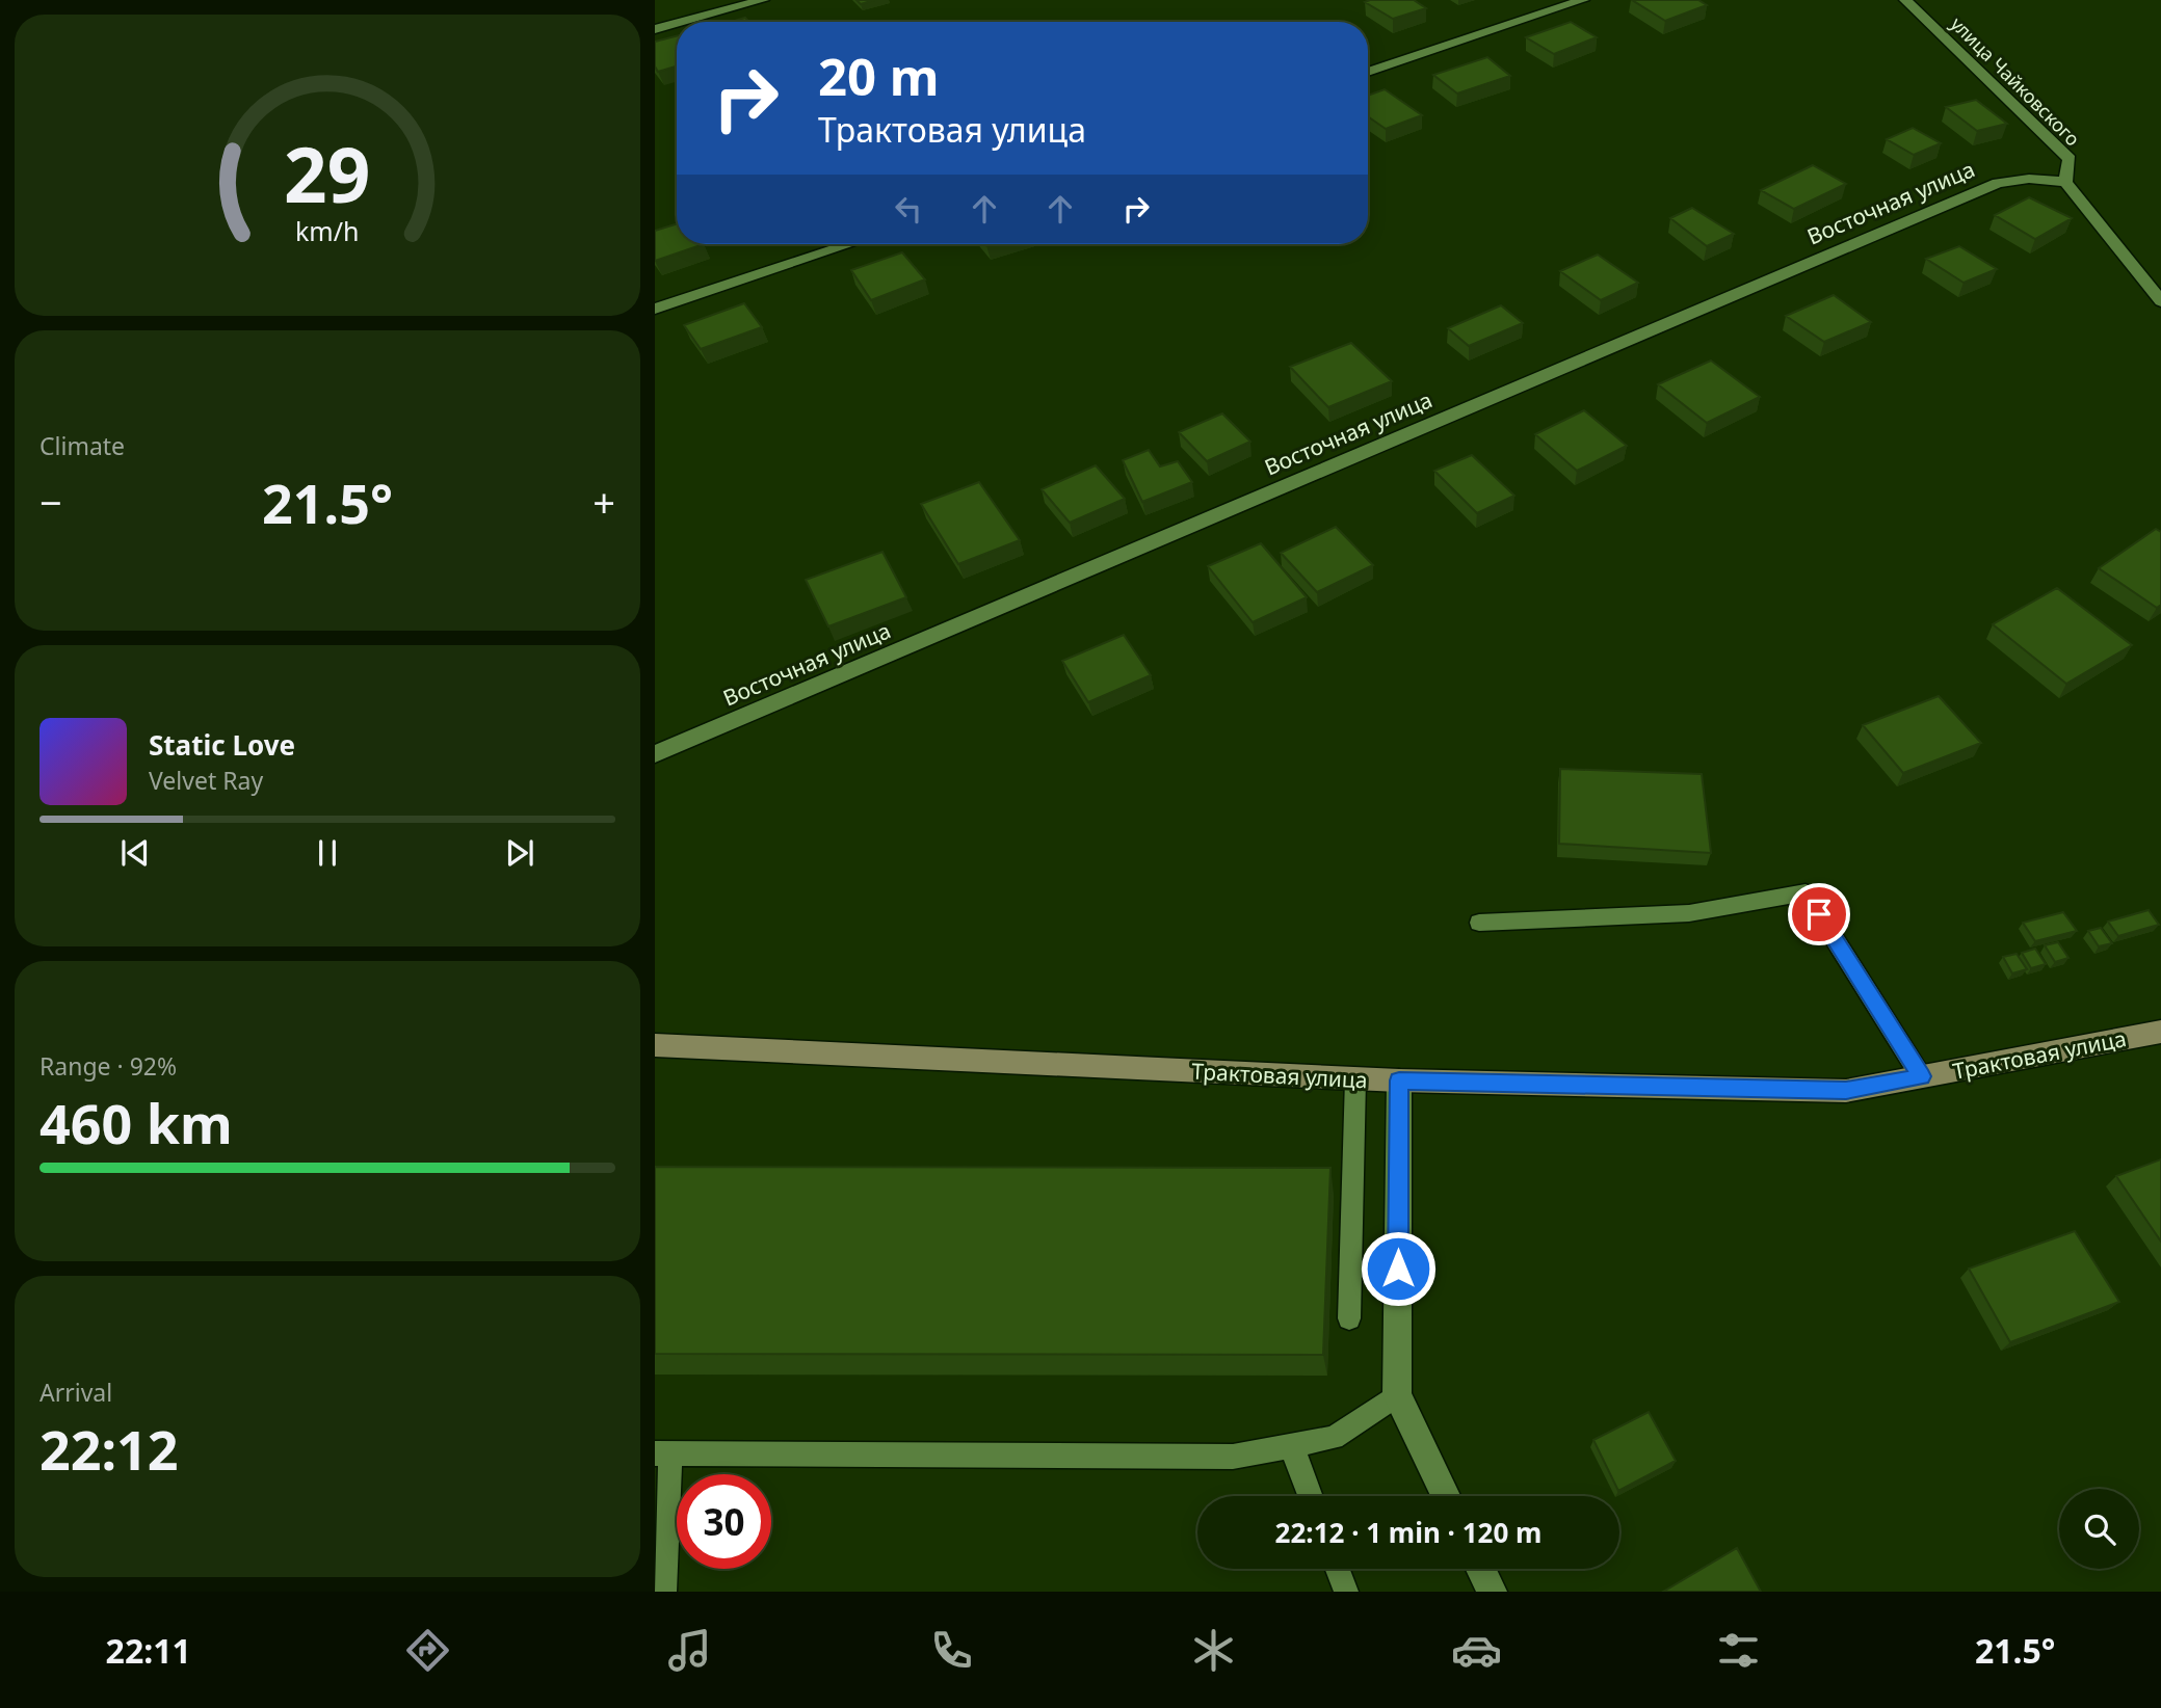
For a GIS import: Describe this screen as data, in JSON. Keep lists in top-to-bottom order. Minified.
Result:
{"streets":{"street":["улица Чайковского","Восточная улица","Трактовая улица"]},"crossings":[["улица Чайковского","Восточная улица"]],"page":{"turn":["20 m","Трактовая улица"],"tile":["Climate",["Range · 92%","460 km"],["Arrival","22:12"]],"heat":["−","21.5°","+"],"song":["Static Love","Velvet Ray"],"limit":"30","trip":"22:12 · 1 min · 120 m","tabs":["22:11","21.5°"],"gauge":["29","km/h"]}}
